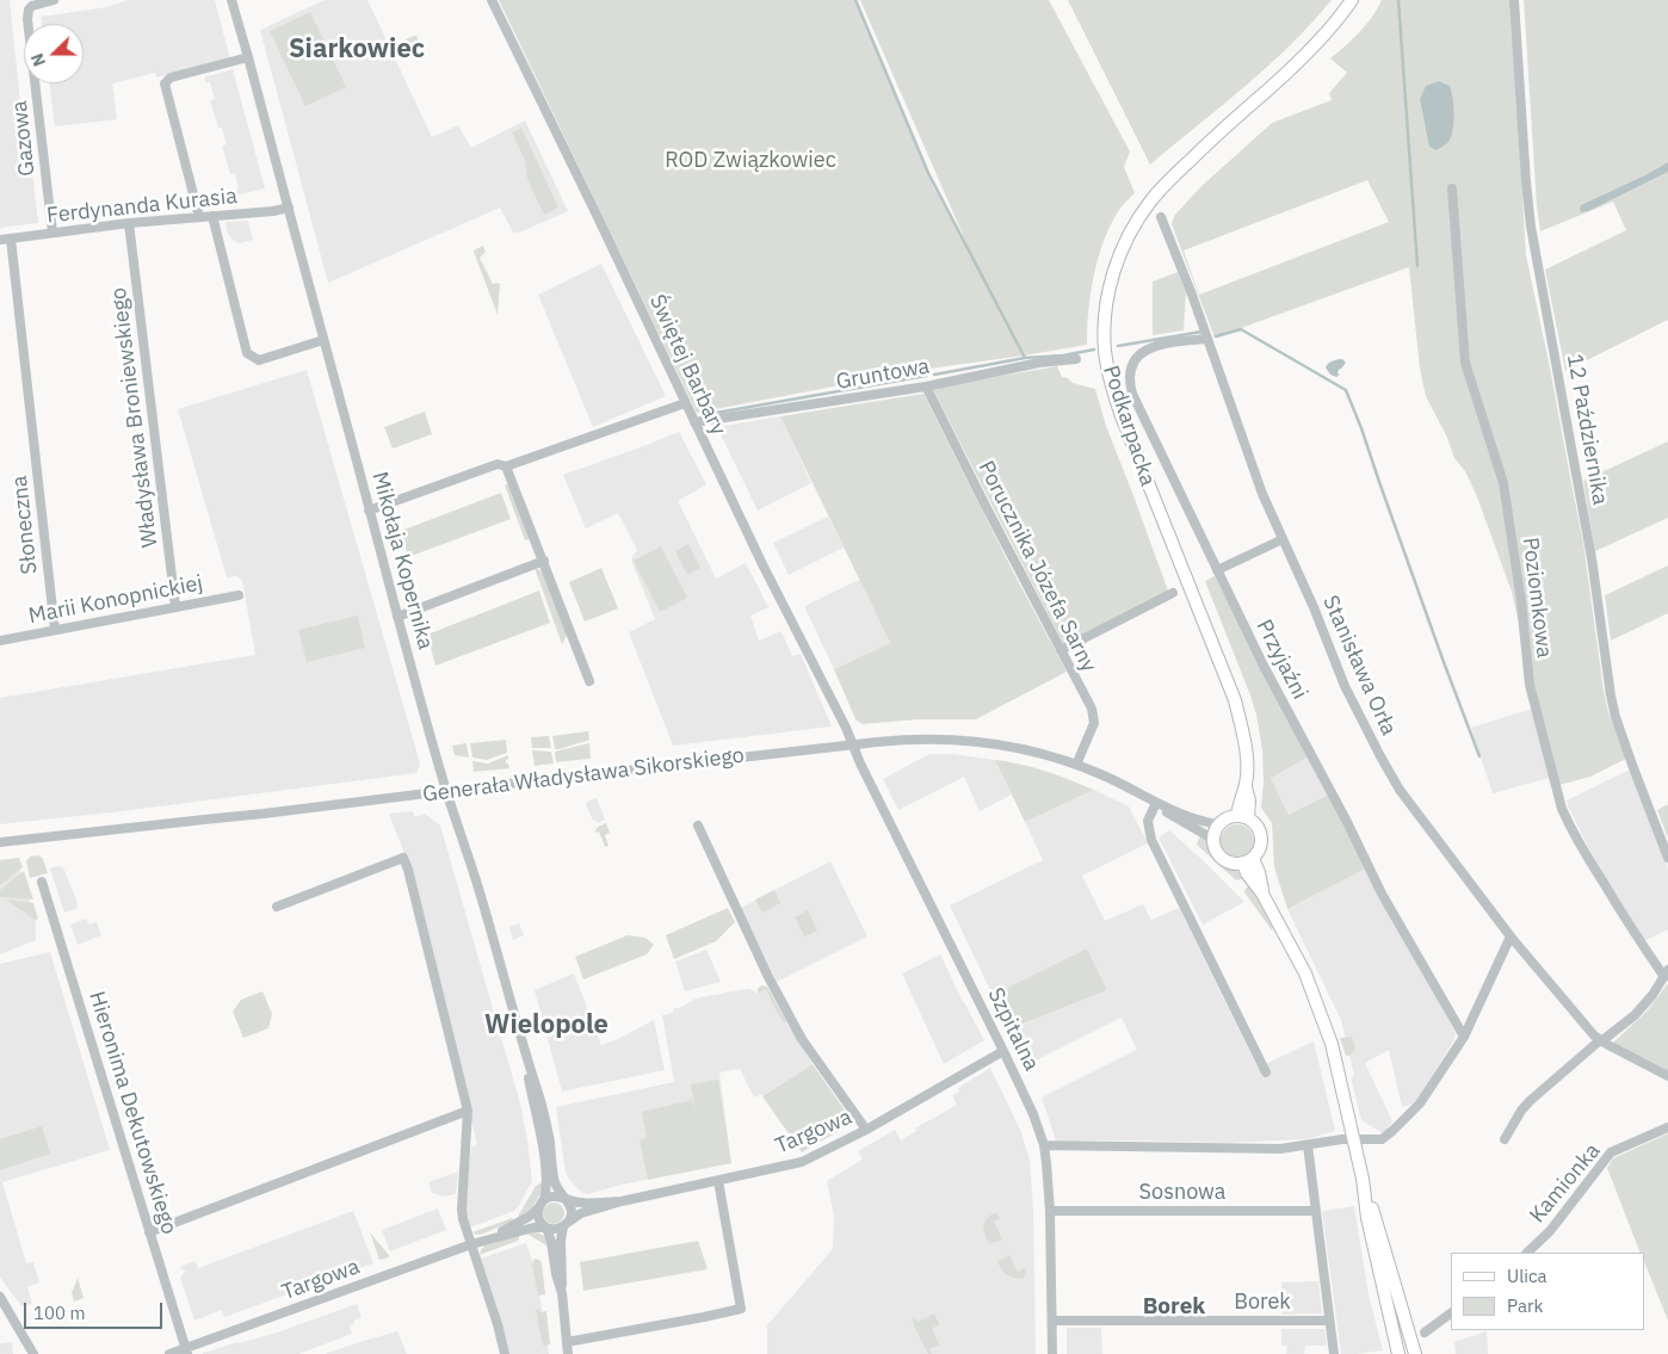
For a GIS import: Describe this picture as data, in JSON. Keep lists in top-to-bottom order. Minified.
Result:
{"streets":{"main road":["Podkarpacka"],"street":["Gazowa","Ferdynanda Kurasia","Świętej Barbary","Gruntowa","Władysława Broniewskiego","12 Października","Słoneczna","Mikołaja Kopernika","Porucznika Józefa Sarny","Poziomkowa","Marii Konopnickiej","Przyjaźni","Stanisława Orła","Generała Władysława Sikorskiego","Szpitalna","Hieronima Dekutowskiego","Targowa","Kamionka","Sosnowa","Borek"]},"crossings":[["Gazowa","Ferdynanda Kurasia"],["Ferdynanda Kurasia","Władysława Broniewskiego"],["Ferdynanda Kurasia","Słoneczna"],["Ferdynanda Kurasia","Mikołaja Kopernika"],["Świętej Barbary","Gruntowa"],["Świętej Barbary","Generała Władysława Sikorskiego"],["Świętej Barbary","Szpitalna"],["Gruntowa","Porucznika Józefa Sarny"],["Władysława Broniewskiego","Marii Konopnickiej"],["Podkarpacka","Generała Władysława Sikorskiego"],["Słoneczna","Marii Konopnickiej"],["Mikołaja Kopernika","Generała Władysława Sikorskiego"],["Porucznika Józefa Sarny","Generała Władysława Sikorskiego"],["Przyjaźni","Stanisława Orła"],["Generała Władysława Sikorskiego","Szpitalna"],["Szpitalna","Targowa"],["Szpitalna","Sosnowa"],["Szpitalna","Borek"],["Hieronima Dekutowskiego","Targowa"]],"districts":["Siarkowiec","Wielopole","Borek"],"parks":["ROD Związkowiec"],"legend":["Ulica","Park"],"scale_bar":"100 m","north":"left"}
